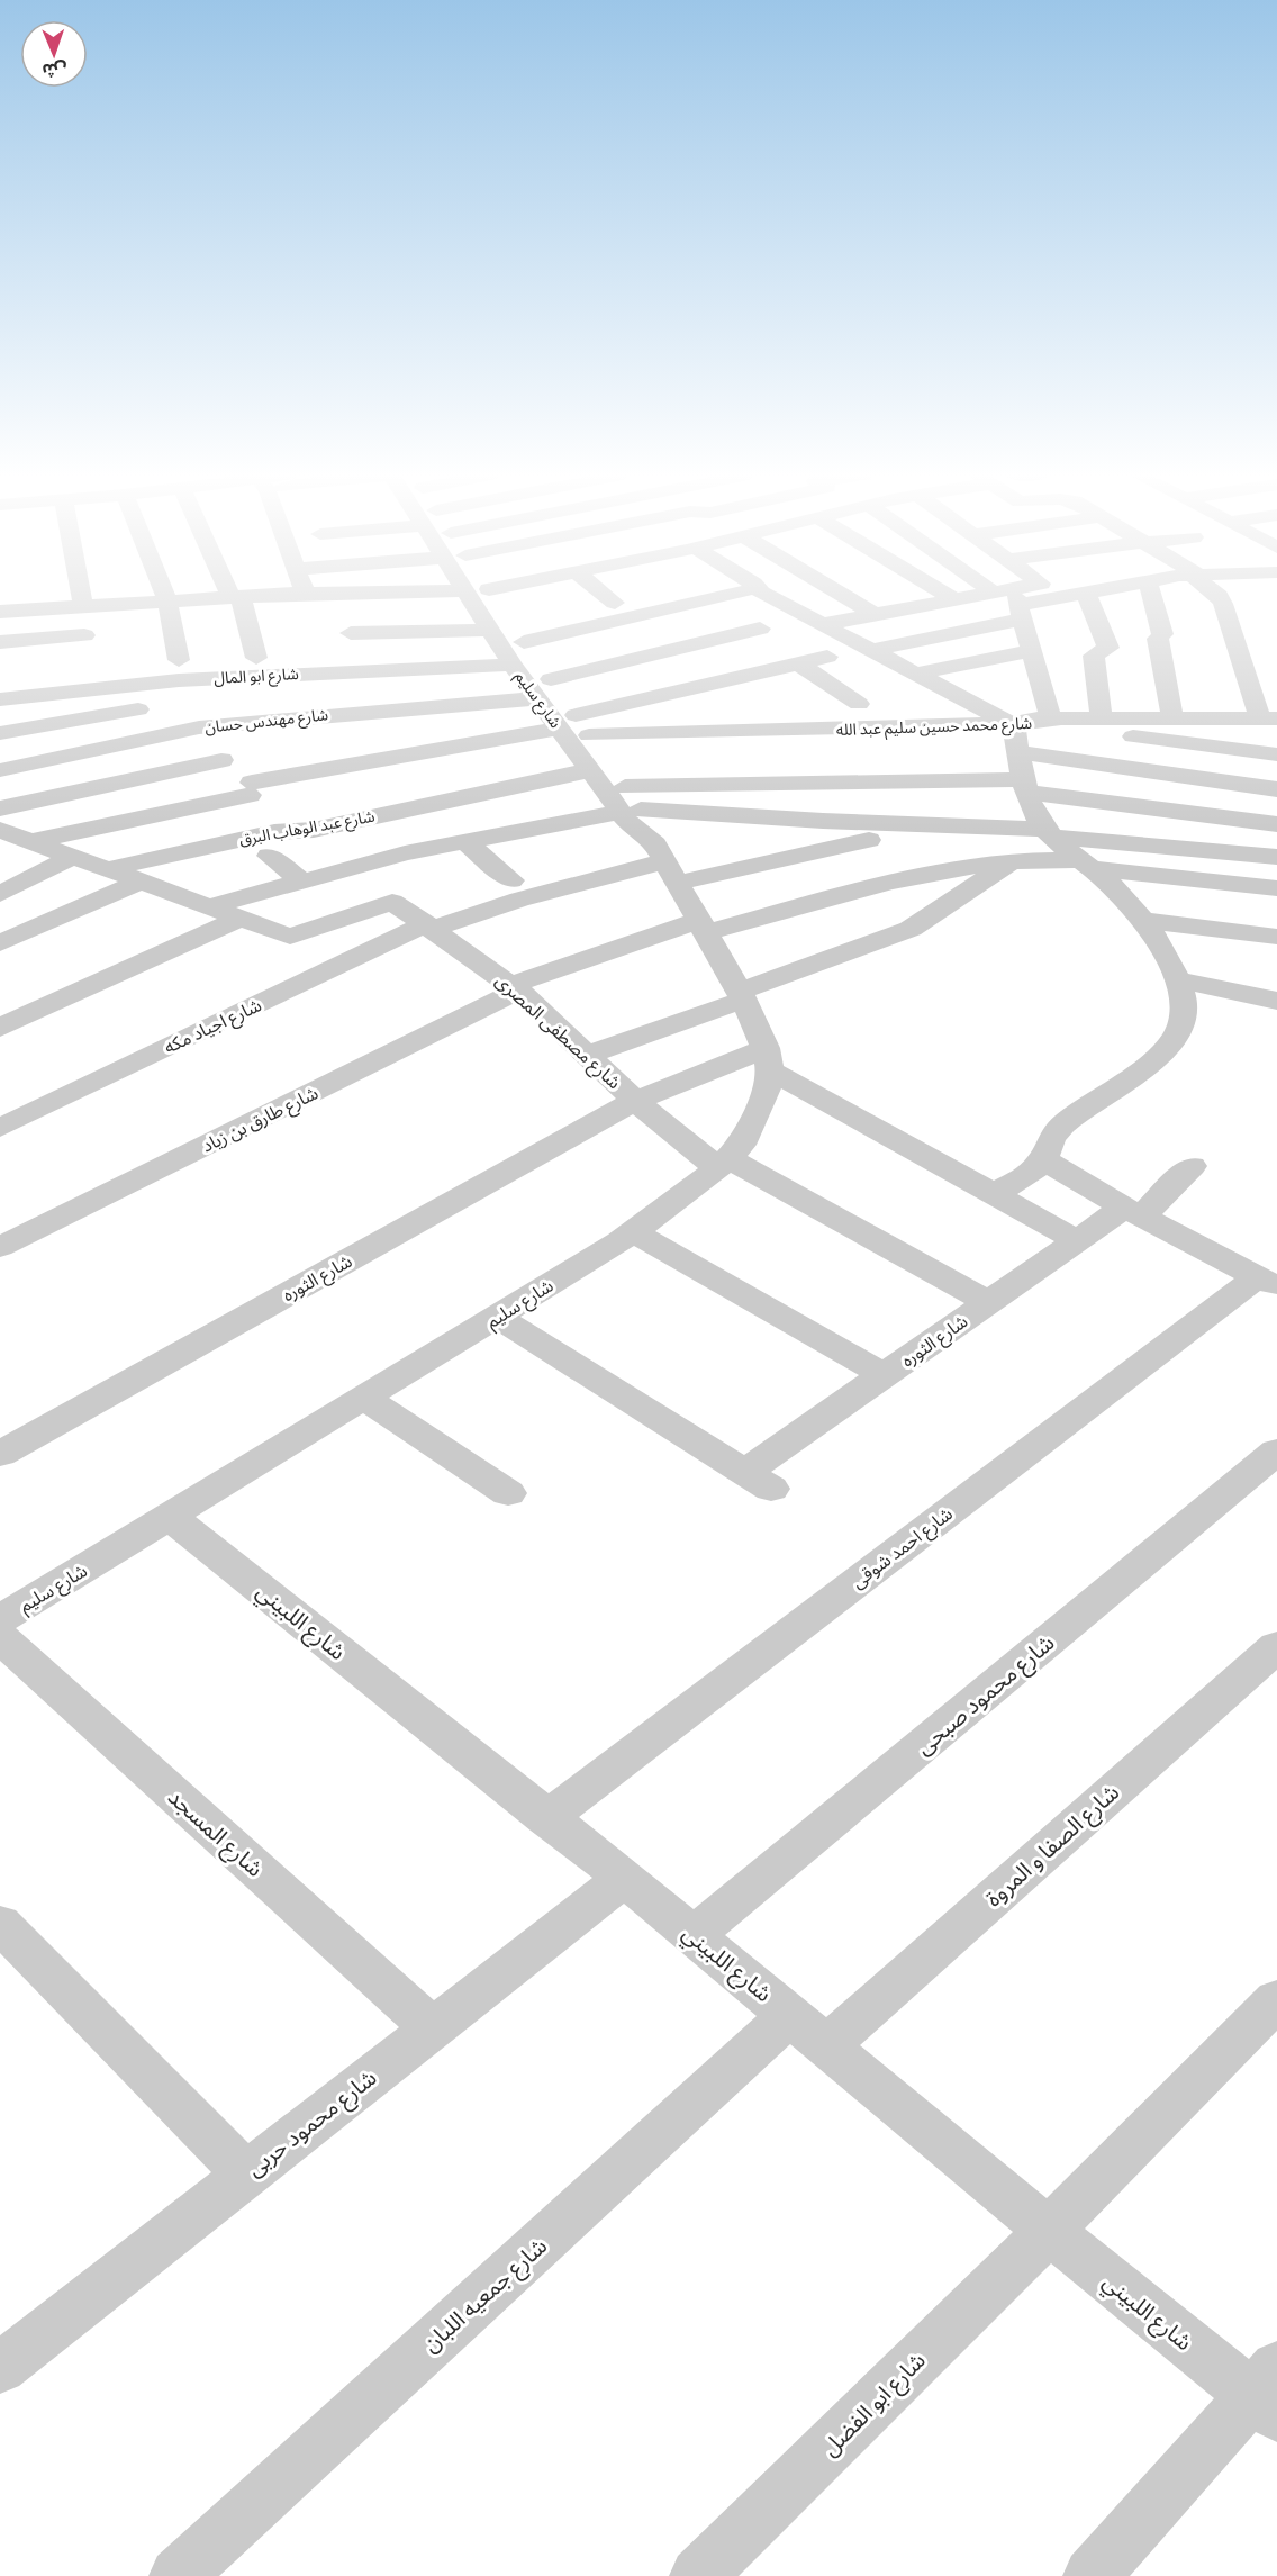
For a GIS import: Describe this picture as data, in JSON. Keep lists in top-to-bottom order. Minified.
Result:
{"streets":{"street":["شارع ابو المال","شارع سليم","شارع مهندس حسان","شارع محمد حسين سليم عبد الله","شارع عبد الوهاب البرق","شارع اجياد مكه","شارع مصطفى المصرى","شارع طارق بن زياد","شارع الثوره","شارع احمد شوقى","شارع اللبيني","شارع محمود صبحى","شارع المسجد","شارع الصفا و المروة","شارع محمود حربى","شارع جمعيه اللبان","شارع ابو الفضل"]},"crossings":[["شارع ابو المال","شارع سليم"],["شارع سليم","شارع مهندس حسان"],["شارع سليم","شارع محمد حسين سليم عبد الله"],["شارع سليم","شارع عبد الوهاب البرق"],["شارع سليم","شارع مصطفى المصرى"],["شارع سليم","شارع طارق بن زياد"],["شارع سليم","شارع الثوره"],["شارع سليم","شارع اللبيني"],["شارع اجياد مكه","شارع مصطفى المصرى"],["شارع مصطفى المصرى","شارع طارق بن زياد"],["شارع مصطفى المصرى","شارع الثوره"],["شارع احمد شوقى","شارع اللبيني"],["شارع اللبيني","شارع محمود صبحى"],["شارع اللبيني","شارع الصفا و المروة"],["شارع اللبيني","شارع محمود حربى"],["شارع اللبيني","شارع جمعيه اللبان"],["شارع اللبيني","شارع ابو الفضل"],["شارع المسجد","شارع محمود حربى"],["شارع الصفا و المروة","شارع جمعيه اللبان"]],"north":"bottom"}
